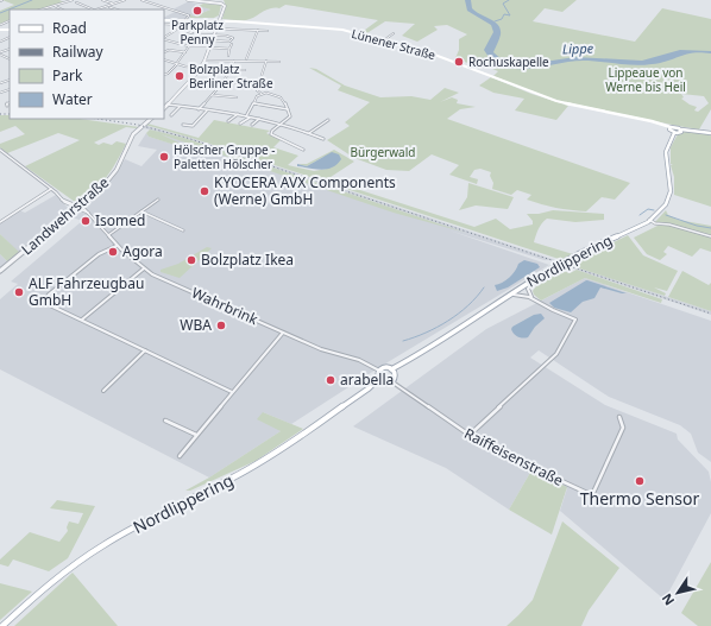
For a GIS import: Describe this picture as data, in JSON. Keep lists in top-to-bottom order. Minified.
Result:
{"streets":{"main road":["Lünener Straße","Nordlippering"],"street":["Landwehrstraße","Wahrbrink","Raiffeisenstraße"]},"crossings":[["Landwehrstraße","Wahrbrink"]],"water":["Lippe"],"parks":["Lippeaue von Werne bis Heil","Bürgerwald"],"places":["Parkplatz Penny","Rochuskapelle","Bolzplatz Berliner Straße","Hölscher Gruppe - Paletten Hölscher","KYOCERA AVX Components (Werne) GmbH","Isomed","Agora","Bolzplatz Ikea","ALF Fahrzeugbau GmbH","WBA","arabella","Thermo Sensor"],"legend":["Road","Railway","Park","Water"],"north":"bottom left"}
